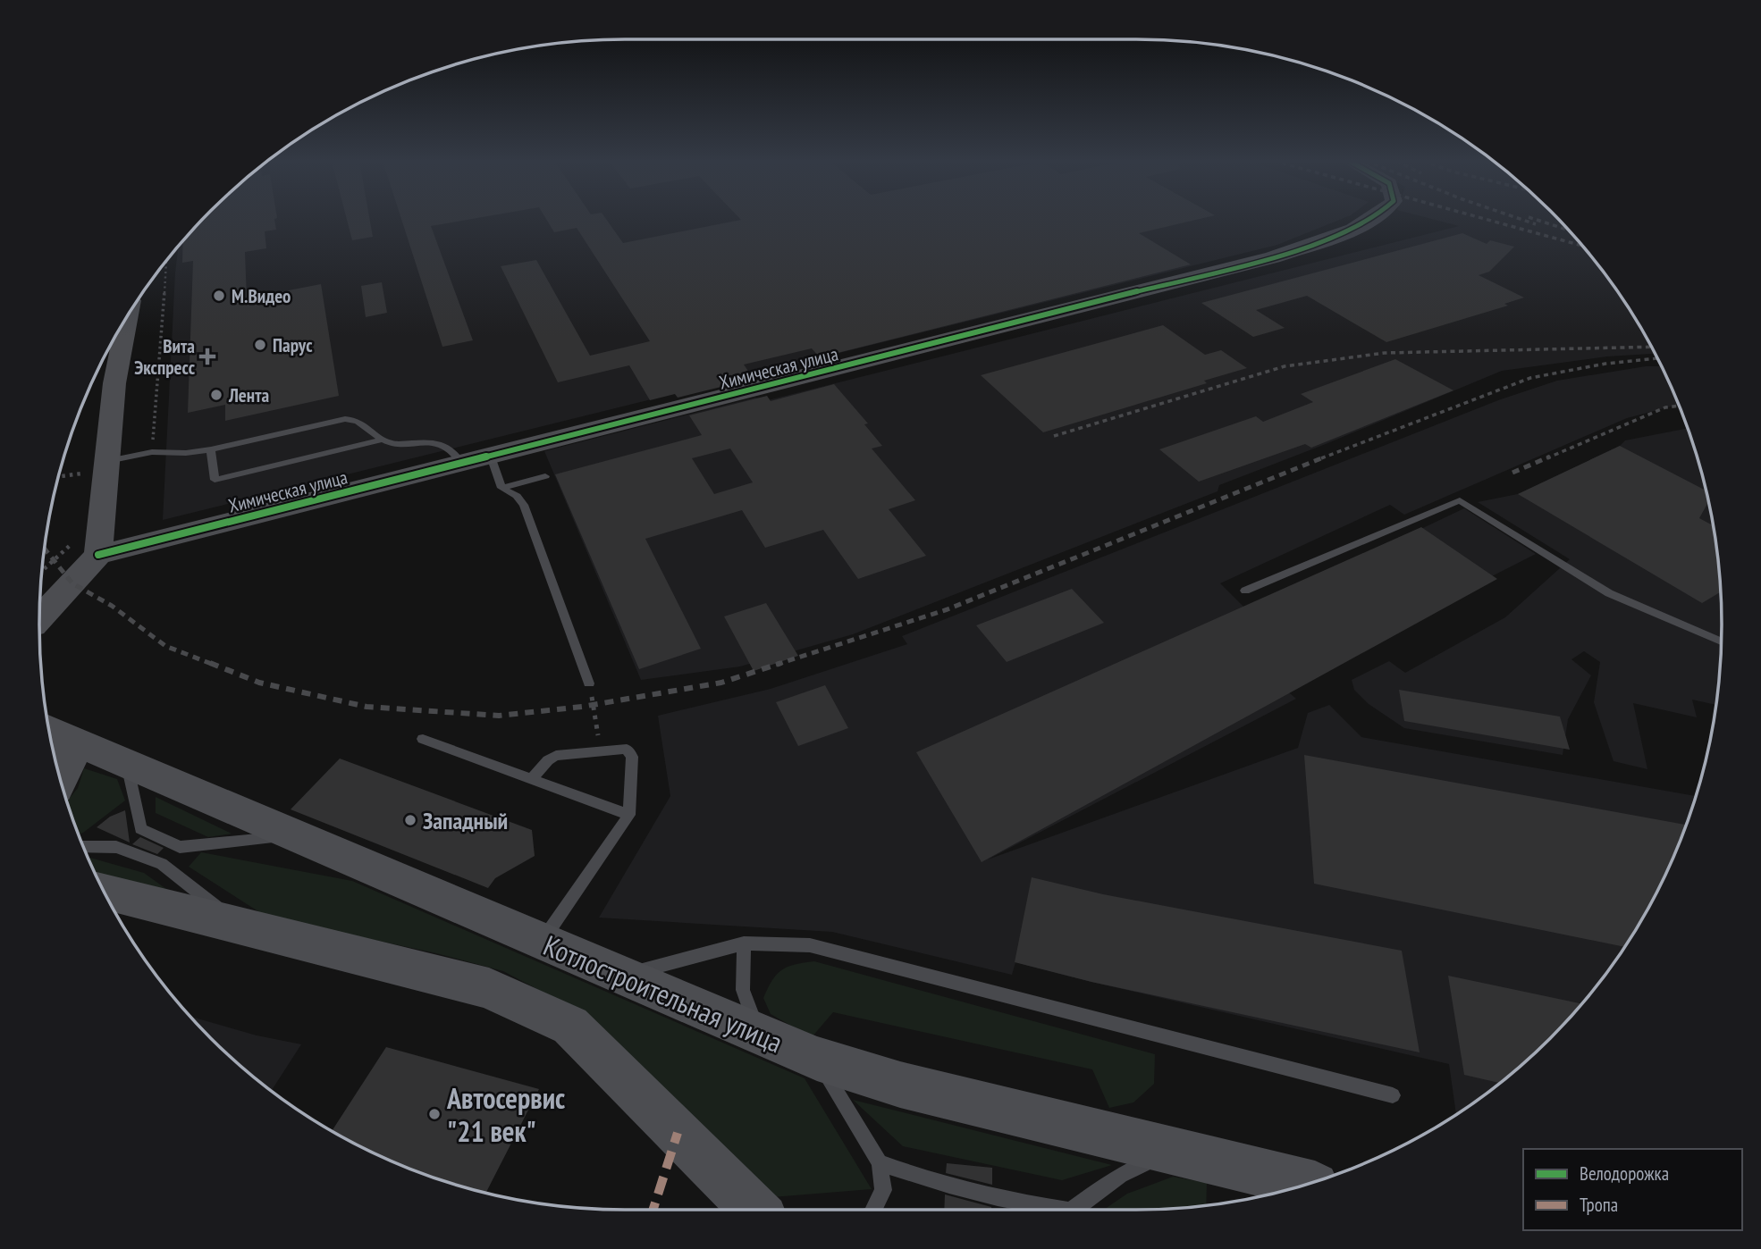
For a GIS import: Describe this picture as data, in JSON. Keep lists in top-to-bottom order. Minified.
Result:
{"streets":{"main road":["Химическая улица","Котлостроительная улица"]},"places":{"other":["М.Видео","Парус","Лента","Западный","Автосервис \"21 век\""],"health":["Вита Экспресс"]},"legend":["Велодорожка","Тропа"]}
